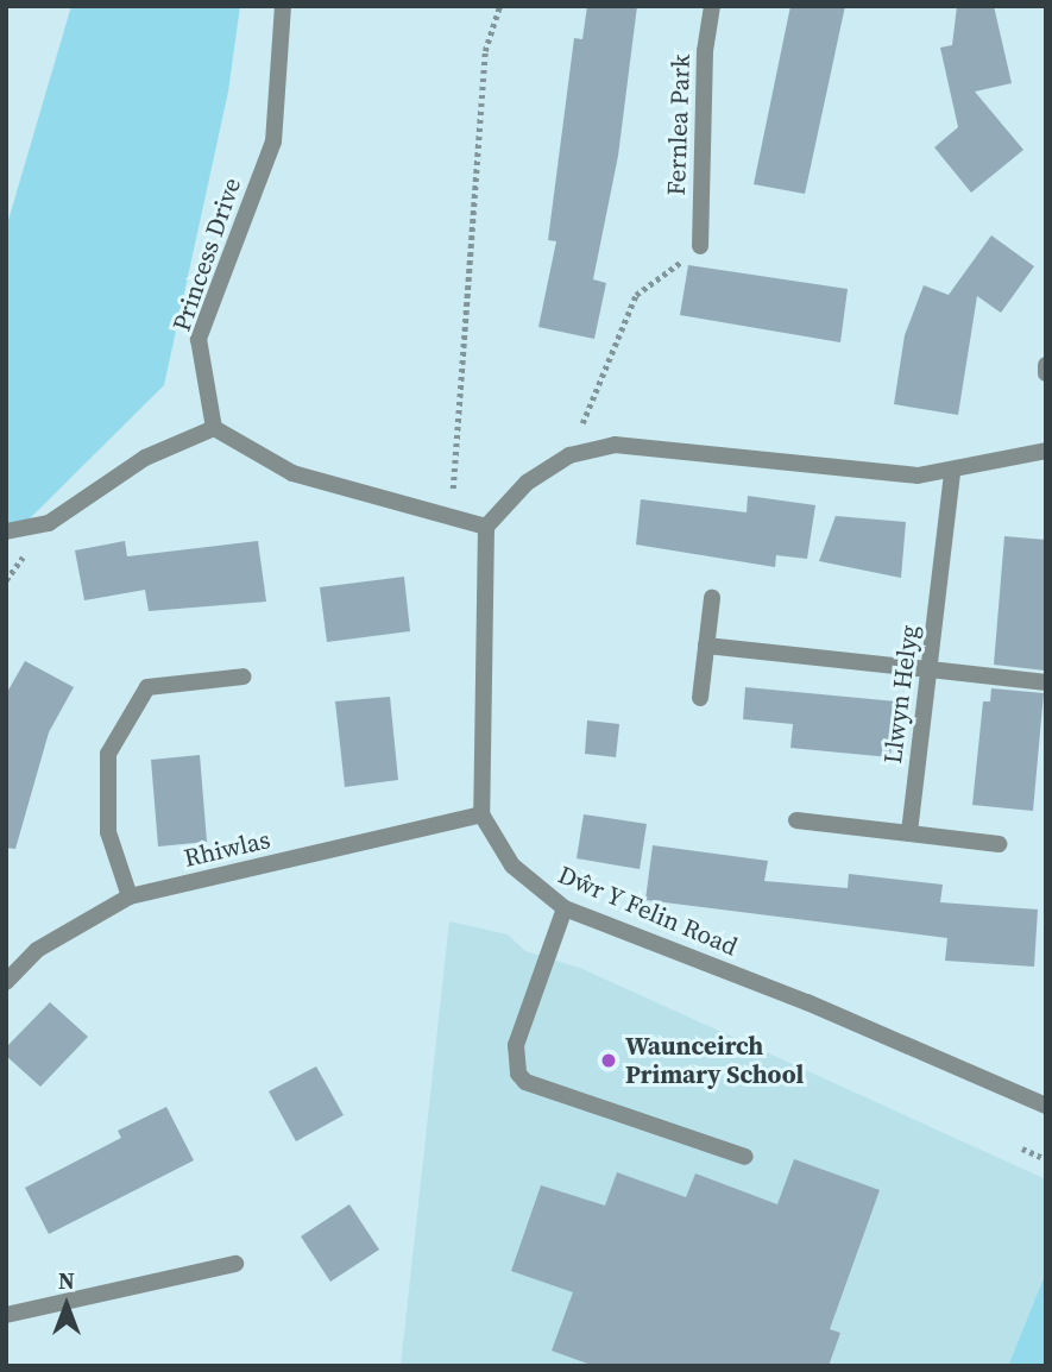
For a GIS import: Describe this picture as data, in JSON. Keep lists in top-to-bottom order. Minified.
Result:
{"streets":{"street":["Fernlea Park","Princess Drive","Llwyn Helyg","Rhiwlas","Dŵr Y Felin Road"]},"crossings":[["Rhiwlas","Dŵr Y Felin Road"]],"places":["Waunceirch Primary School"],"north":"top"}
